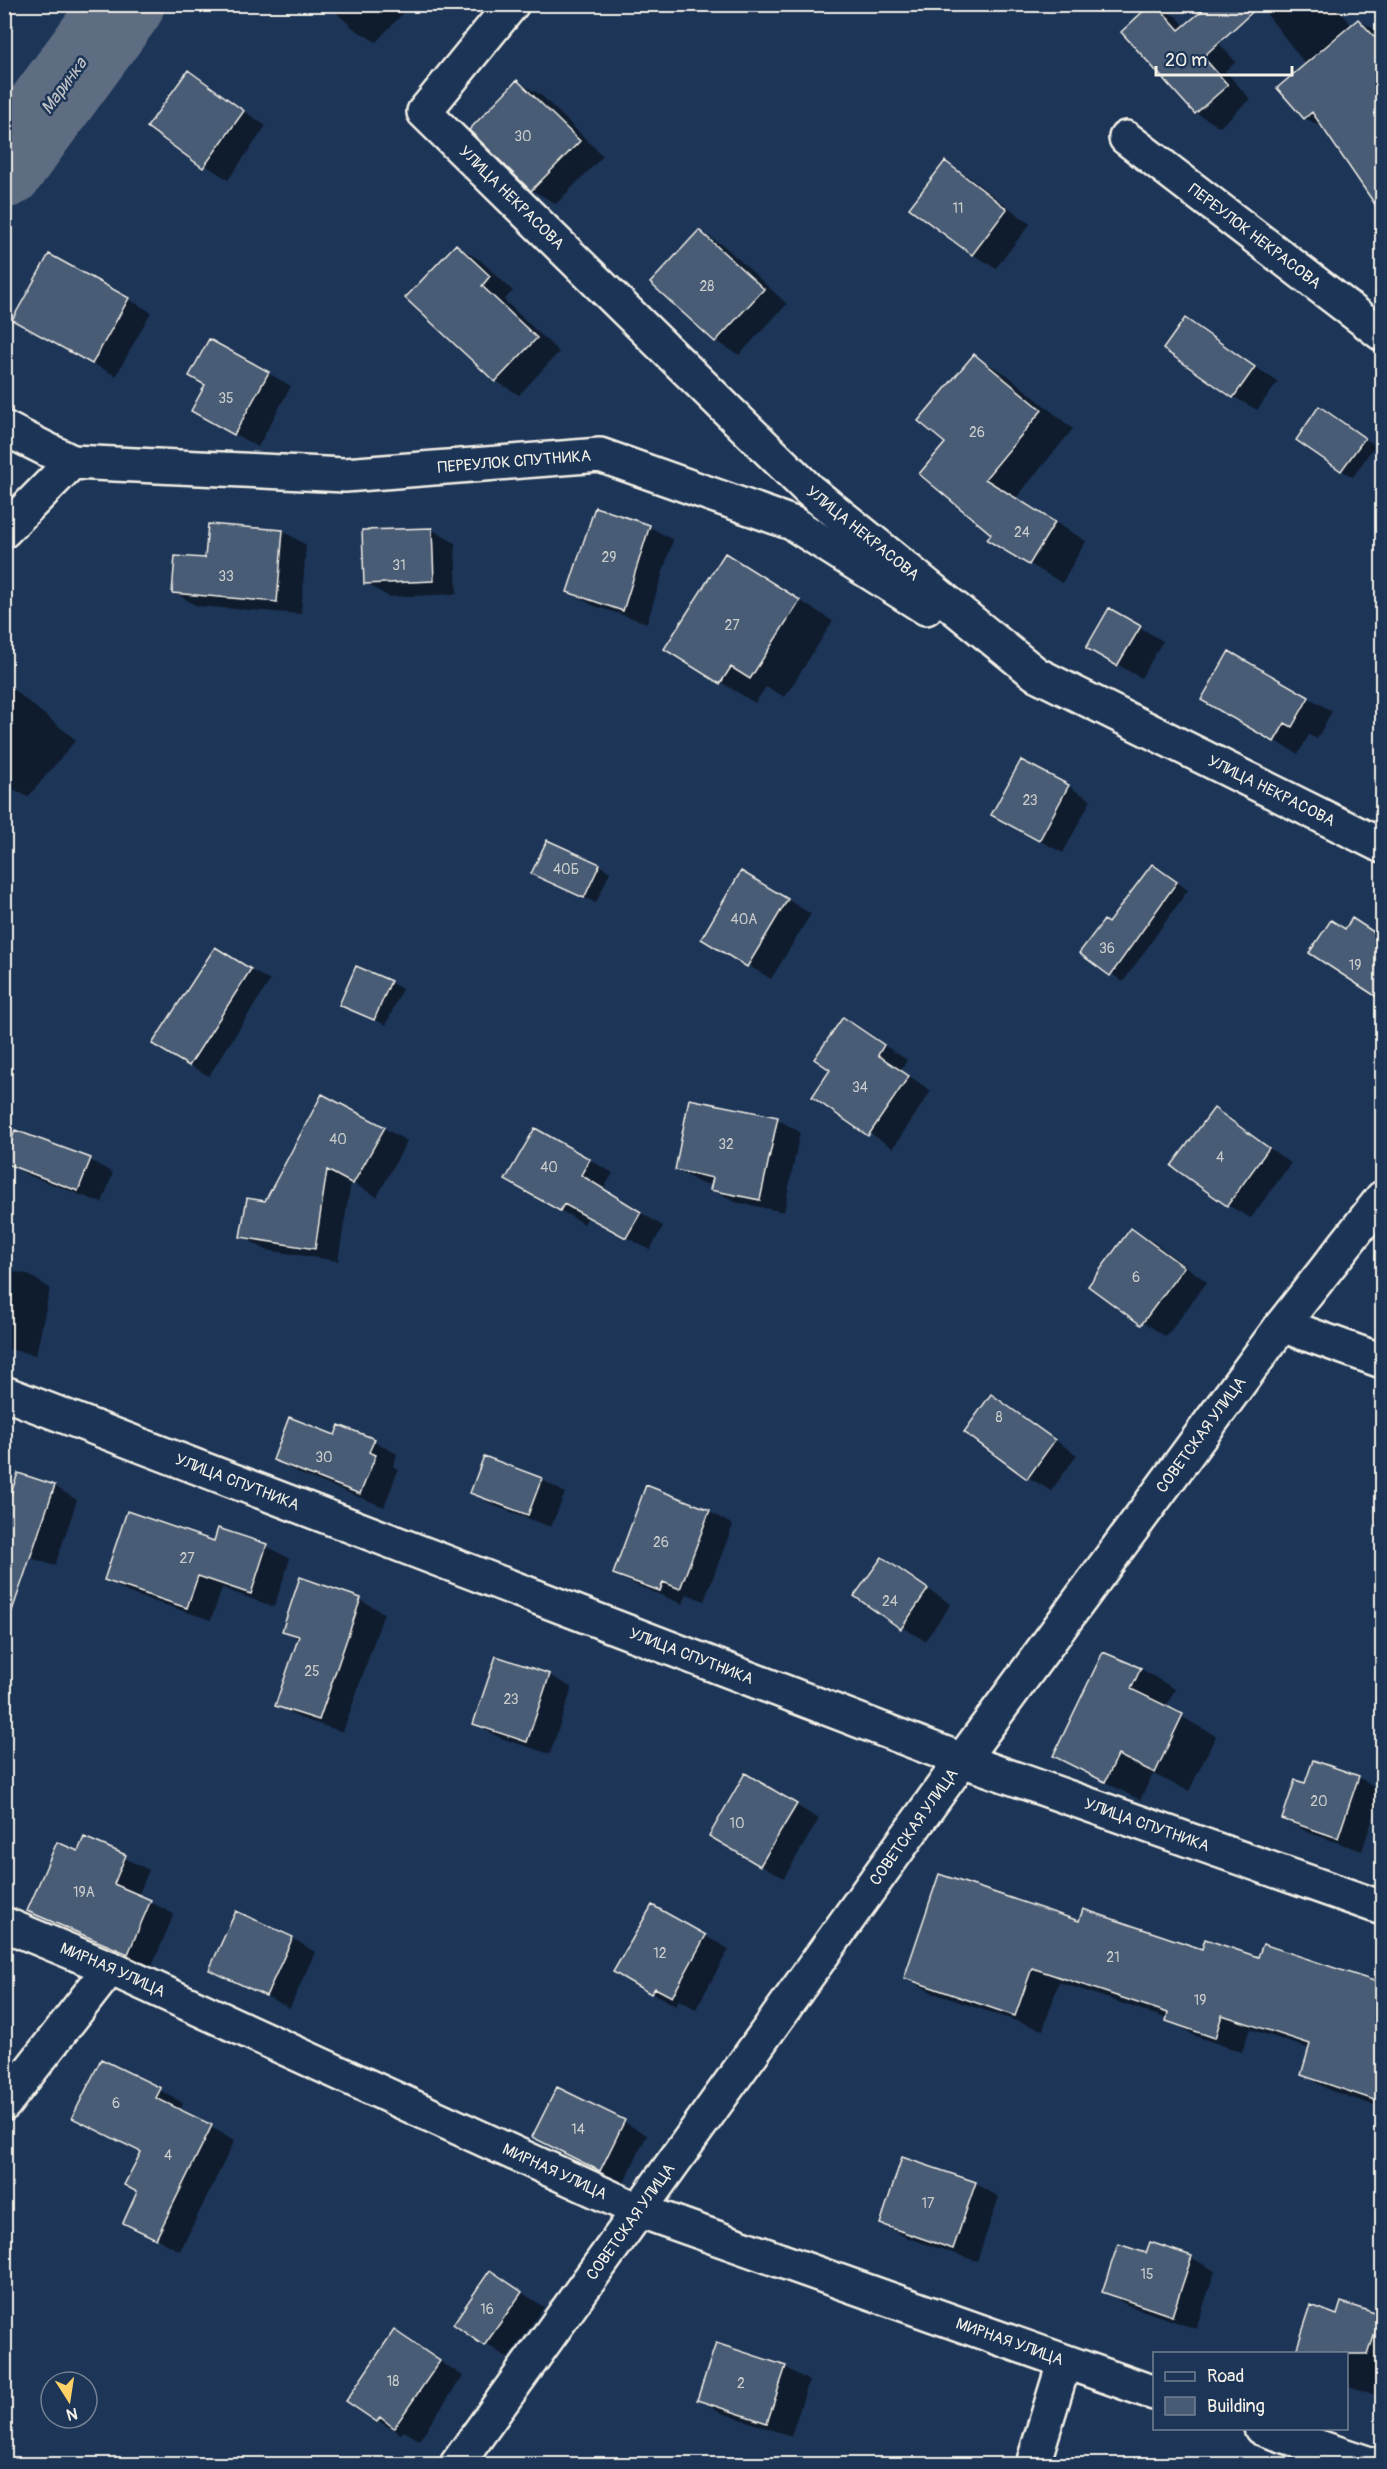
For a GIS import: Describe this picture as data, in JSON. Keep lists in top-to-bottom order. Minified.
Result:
{"streets":{"street":["УЛИЦА НЕКРАСОВА","ПЕРЕУЛОК НЕКРАСОВА","ПЕРЕУЛОК СПУТНИКА","СОВЕТСКАЯ УЛИЦА","УЛИЦА СПУТНИКА","МИРНАЯ УЛИЦА"]},"crossings":[["УЛИЦА НЕКРАСОВА","ПЕРЕУЛОК СПУТНИКА"],["СОВЕТСКАЯ УЛИЦА","УЛИЦА СПУТНИКА"],["СОВЕТСКАЯ УЛИЦА","МИРНАЯ УЛИЦА"]],"water":["Маринка"],"house_numbers":["30","11","28","35","26","24","29","31","33","27","23","40Б","40А","36","19","34","40","32","4","40","6","8","30","26","27","24","25","23","20","10","19А","12","21","19","6","14","4","17","15","16","18","2"],"legend":["Road","Building"],"scale_bar":"20 m","north":"bottom"}
